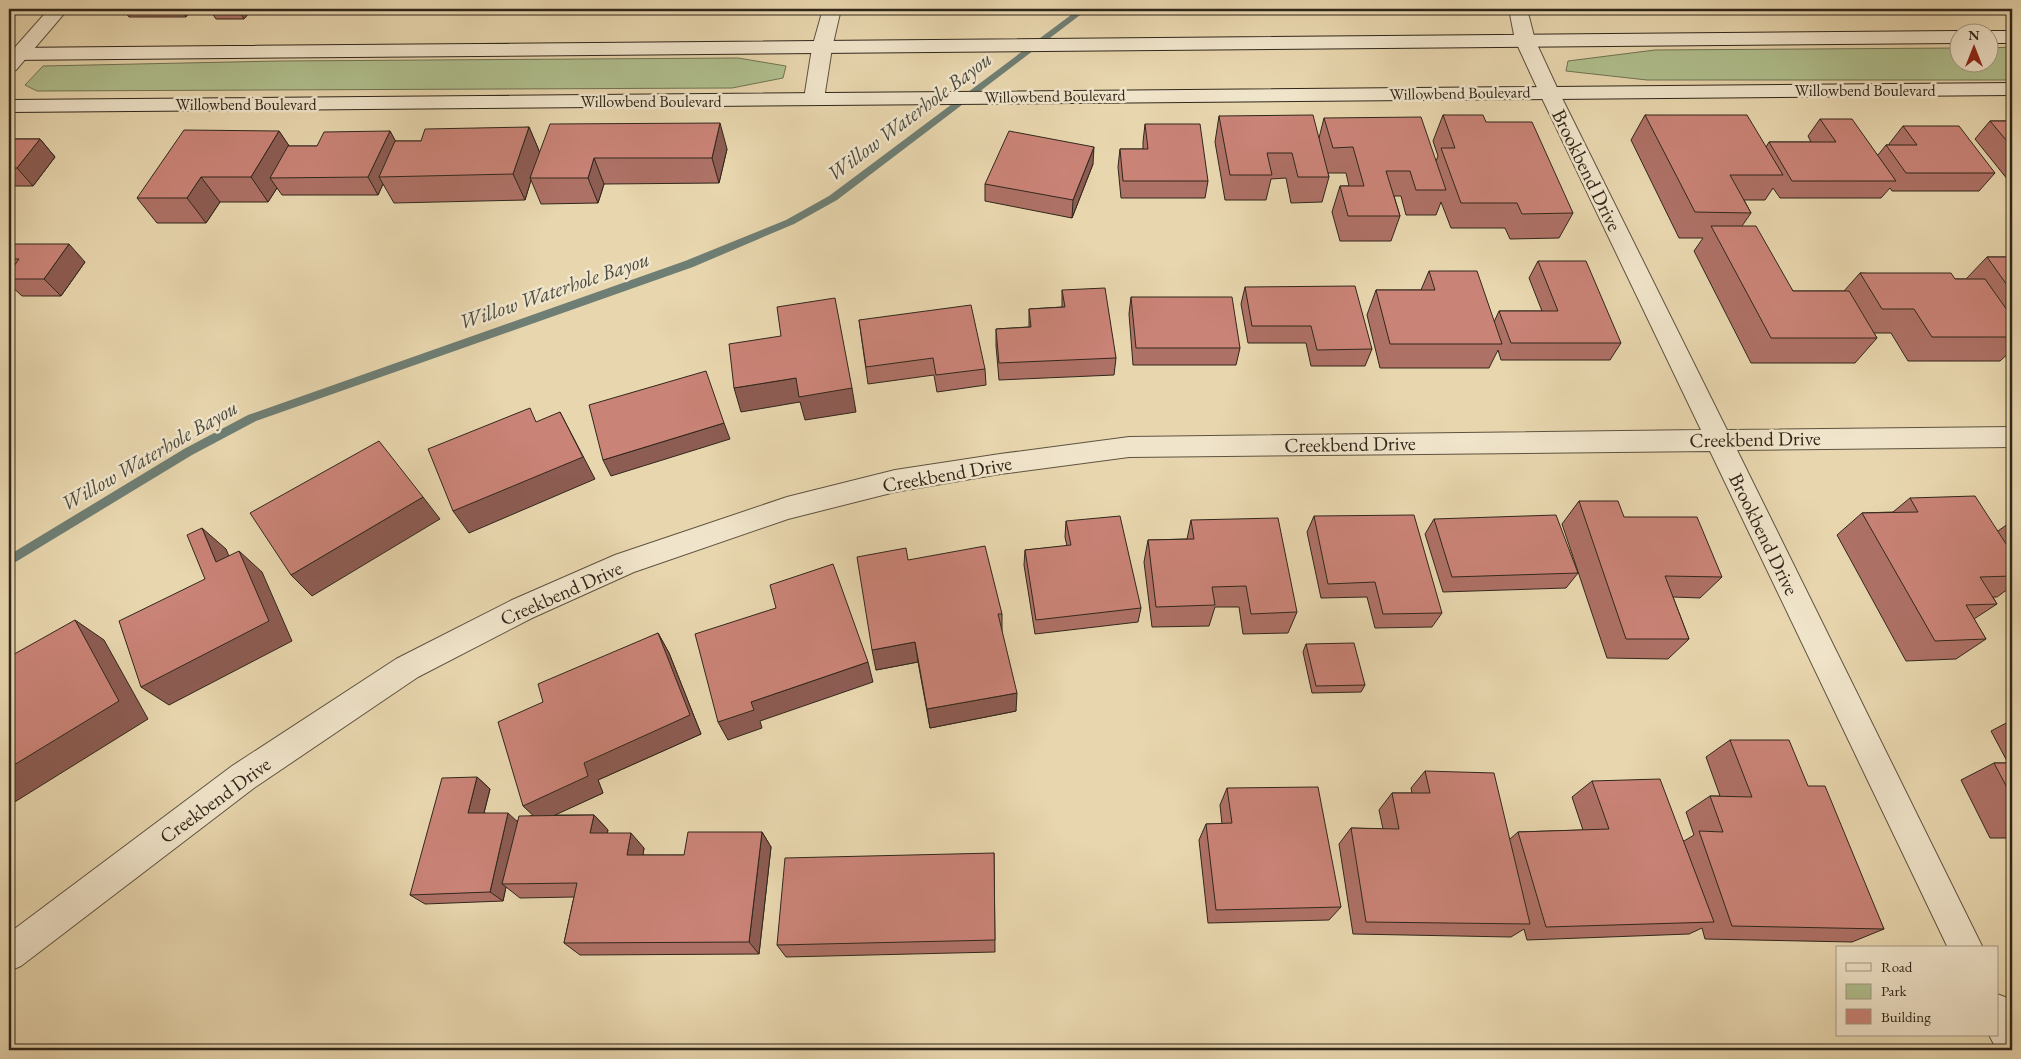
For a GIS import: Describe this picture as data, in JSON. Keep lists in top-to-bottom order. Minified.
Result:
{"streets":{"main road":["Willowbend Boulevard","Brookbend Drive","Creekbend Drive"]},"crossings":[["Willowbend Boulevard","Brookbend Drive"],["Brookbend Drive","Creekbend Drive"]],"water":["Willow Waterhole Bayou"],"legend":["Road","Park","Building"],"north":"top"}
